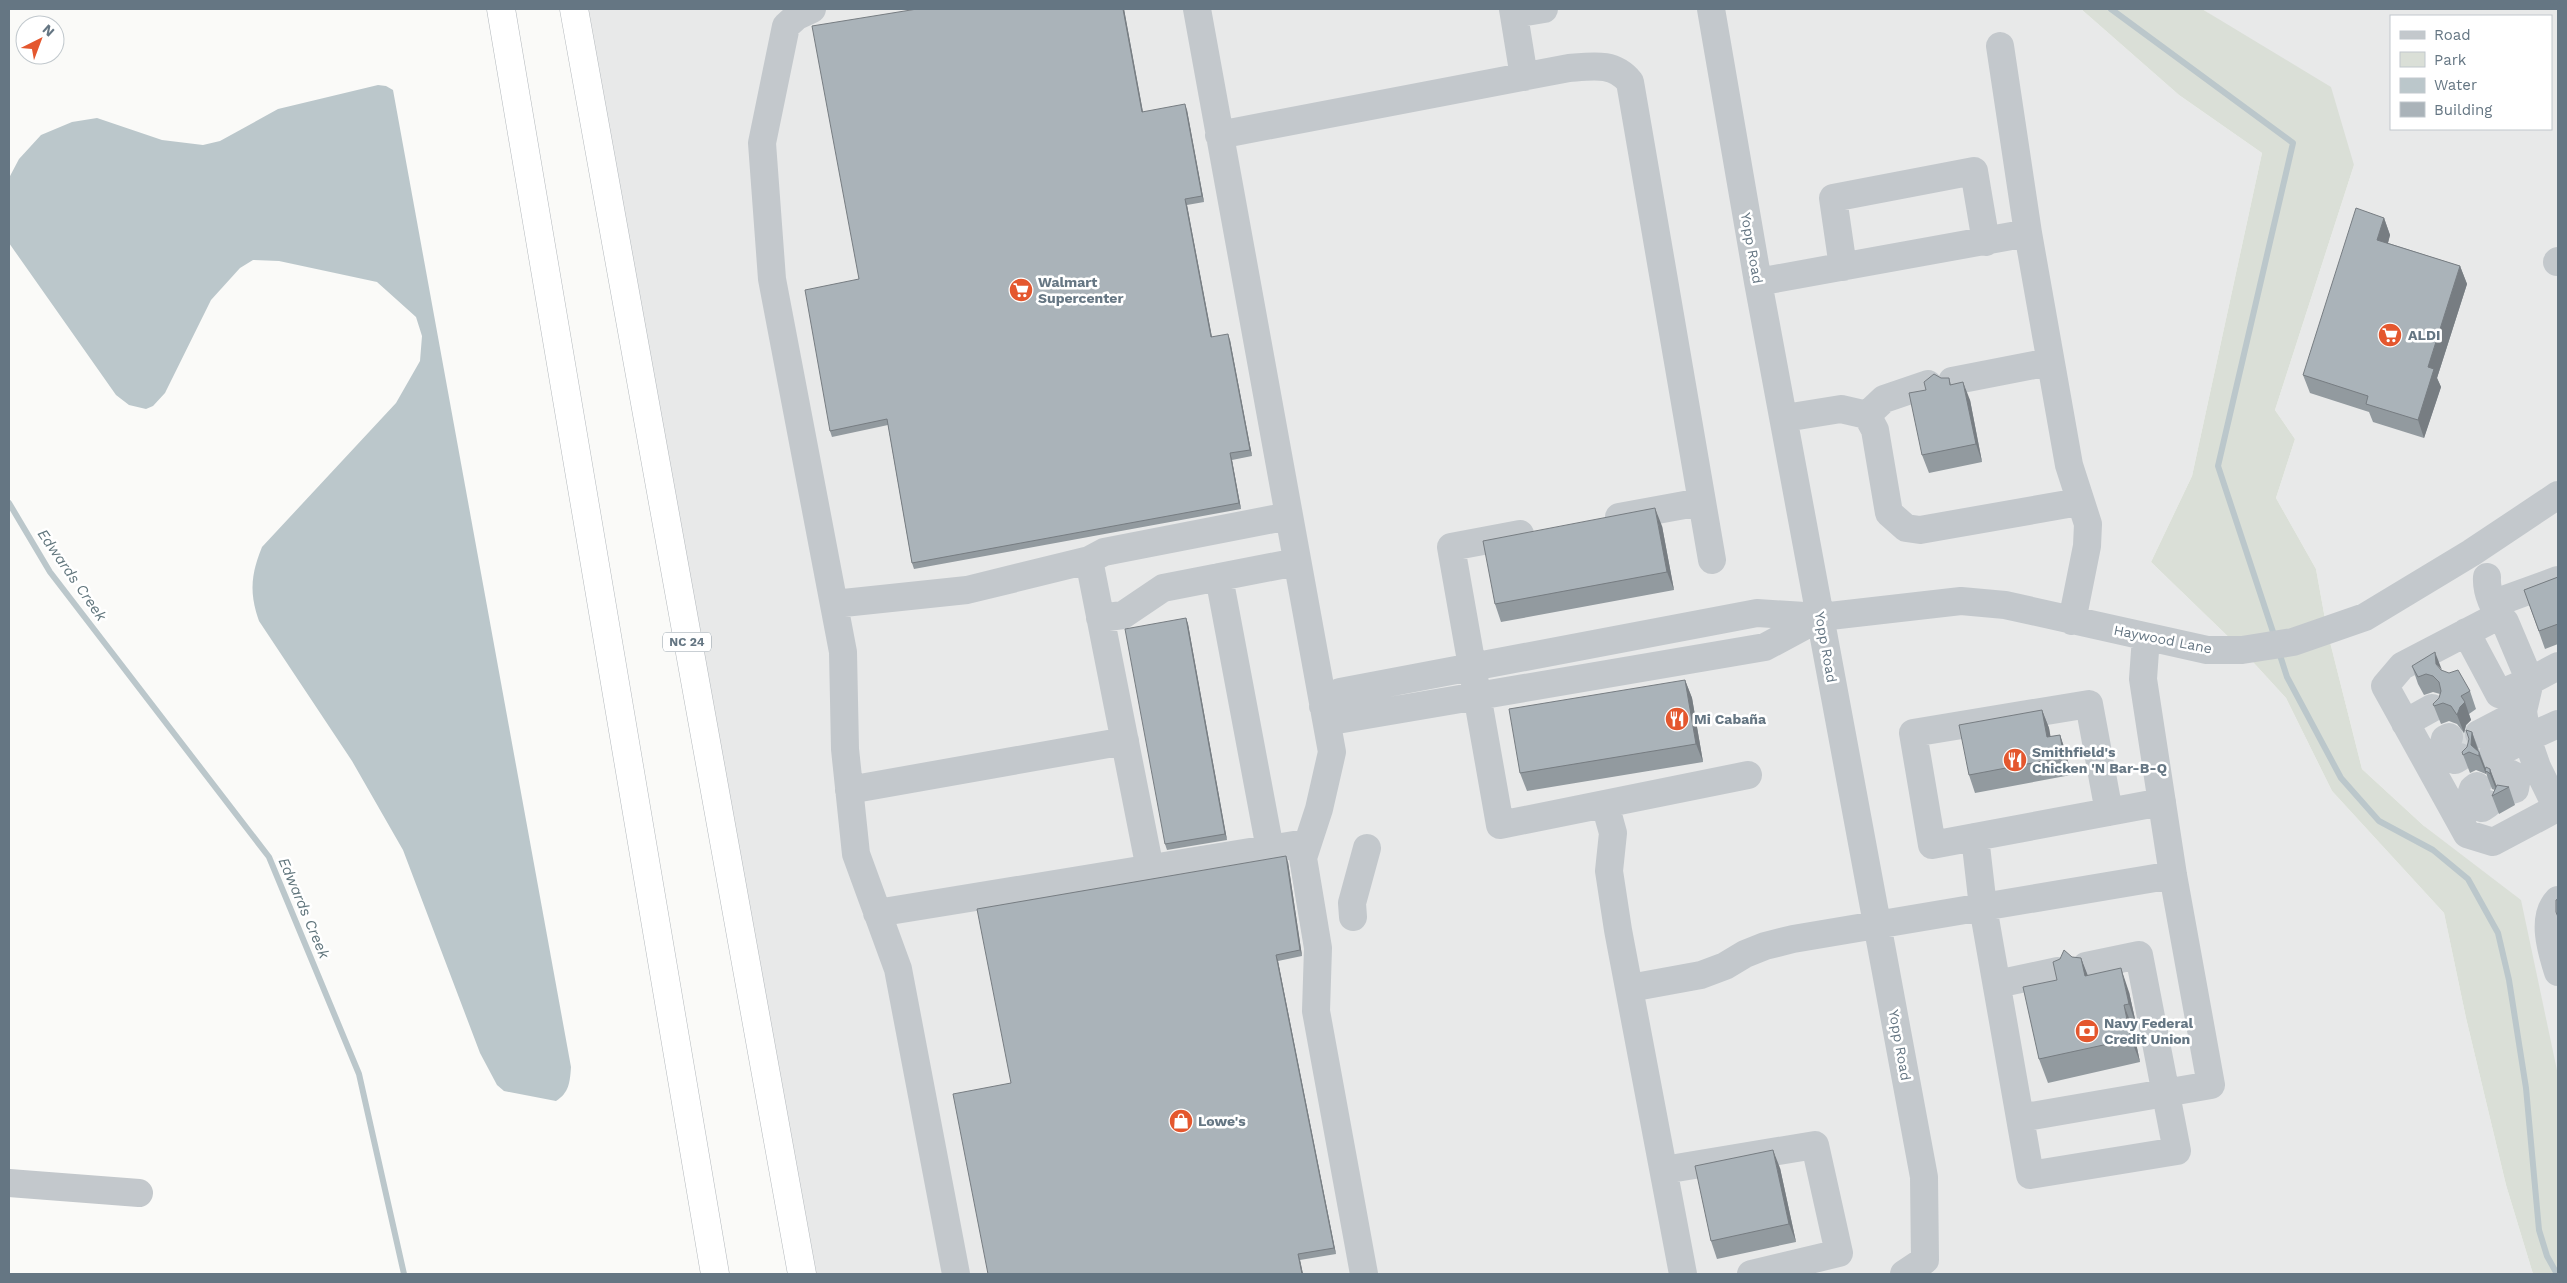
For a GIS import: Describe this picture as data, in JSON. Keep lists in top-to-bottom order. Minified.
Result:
{"streets":{"highway":["NC 24"],"street":["Yopp Road","Haywood Lane"]},"crossings":[["Yopp Road","Haywood Lane"]],"water":["Edwards Creek"],"places":{"supermarket":["Walmart Supercenter","ALDI"],"restaurant":["Mi Cabaña","Smithfield's Chicken 'N Bar-B-Q"],"bank":["Navy Federal Credit Union"],"shop":["Lowe's"]},"legend":["Road","Park","Water","Building"],"north":"top right"}
